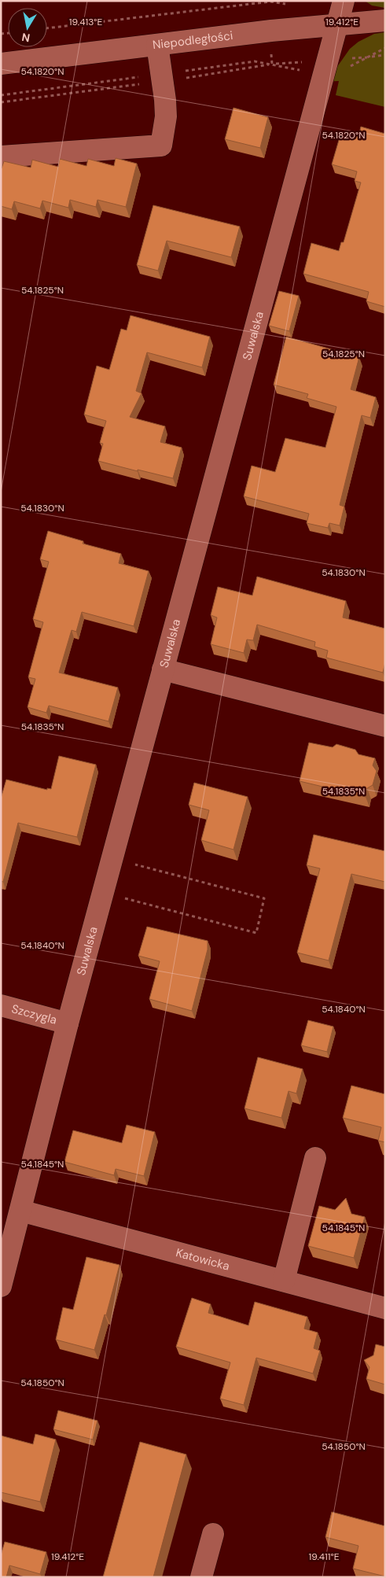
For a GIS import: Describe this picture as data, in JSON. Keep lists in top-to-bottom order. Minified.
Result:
{"streets":{"street":["Niepodległości","Suwalska","Szczygla","Katowicka"]},"crossings":[["Niepodległości","Suwalska"],["Suwalska","Szczygla"],["Suwalska","Katowicka"]],"north":"bottom","coordinates":["19.413°E","19.412°E","54.1820°N","54.1825°N","54.1830°N","54.1835°N","54.1840°N","54.1845°N","54.1850°N","19.411°E"]}
